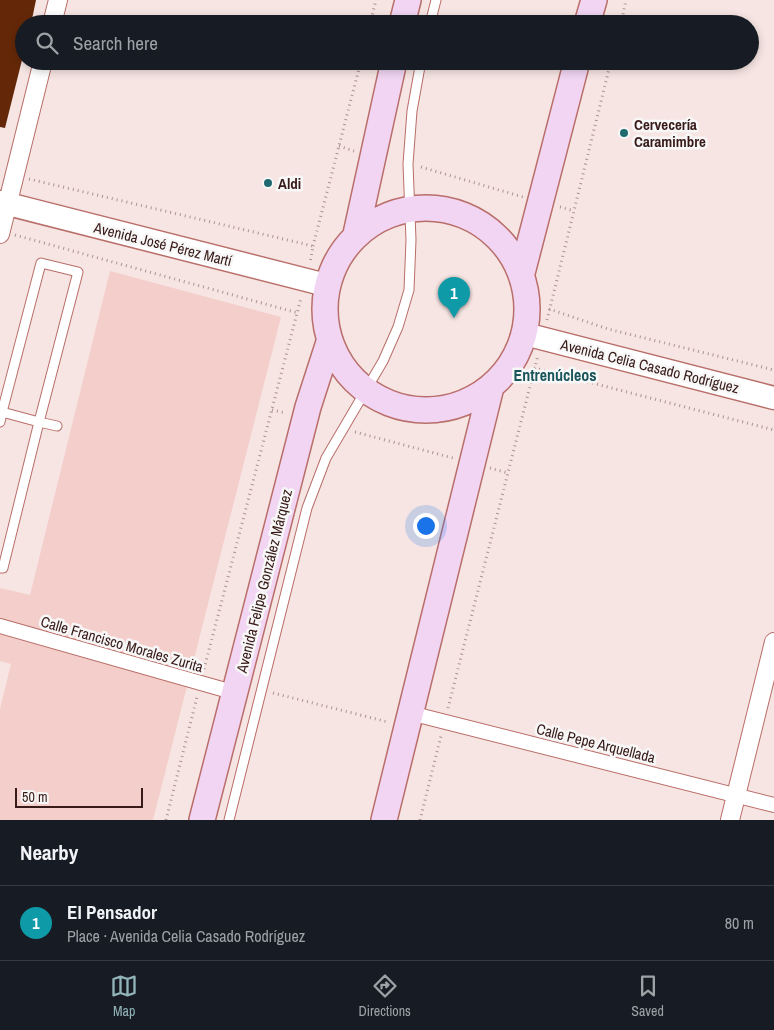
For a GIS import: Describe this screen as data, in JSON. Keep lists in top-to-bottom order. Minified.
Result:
{"streets":{"main road":["Avenida Felipe González Márquez"],"street":["Avenida José Pérez Martí","Avenida Celia Casado Rodríguez","Calle Francisco Morales Zurita","Calle Pepe Arquellada"]},"crossings":[["Avenida Felipe González Márquez","Calle Francisco Morales Zurita"]],"districts":["Entrenúcleos"],"places":["Cervecería Caramimbre","Aldi"],"scale_bar":"50 m","page":{"search":"Search here","pins":"1","scale":"50 m","heading":"Nearby","list":[{"mark":"1","name":"El Pensador","note":"Place · Avenida Celia Casado Rodríguez","value":"80 m"}],"nav":["Map","Directions","Saved"]}}
